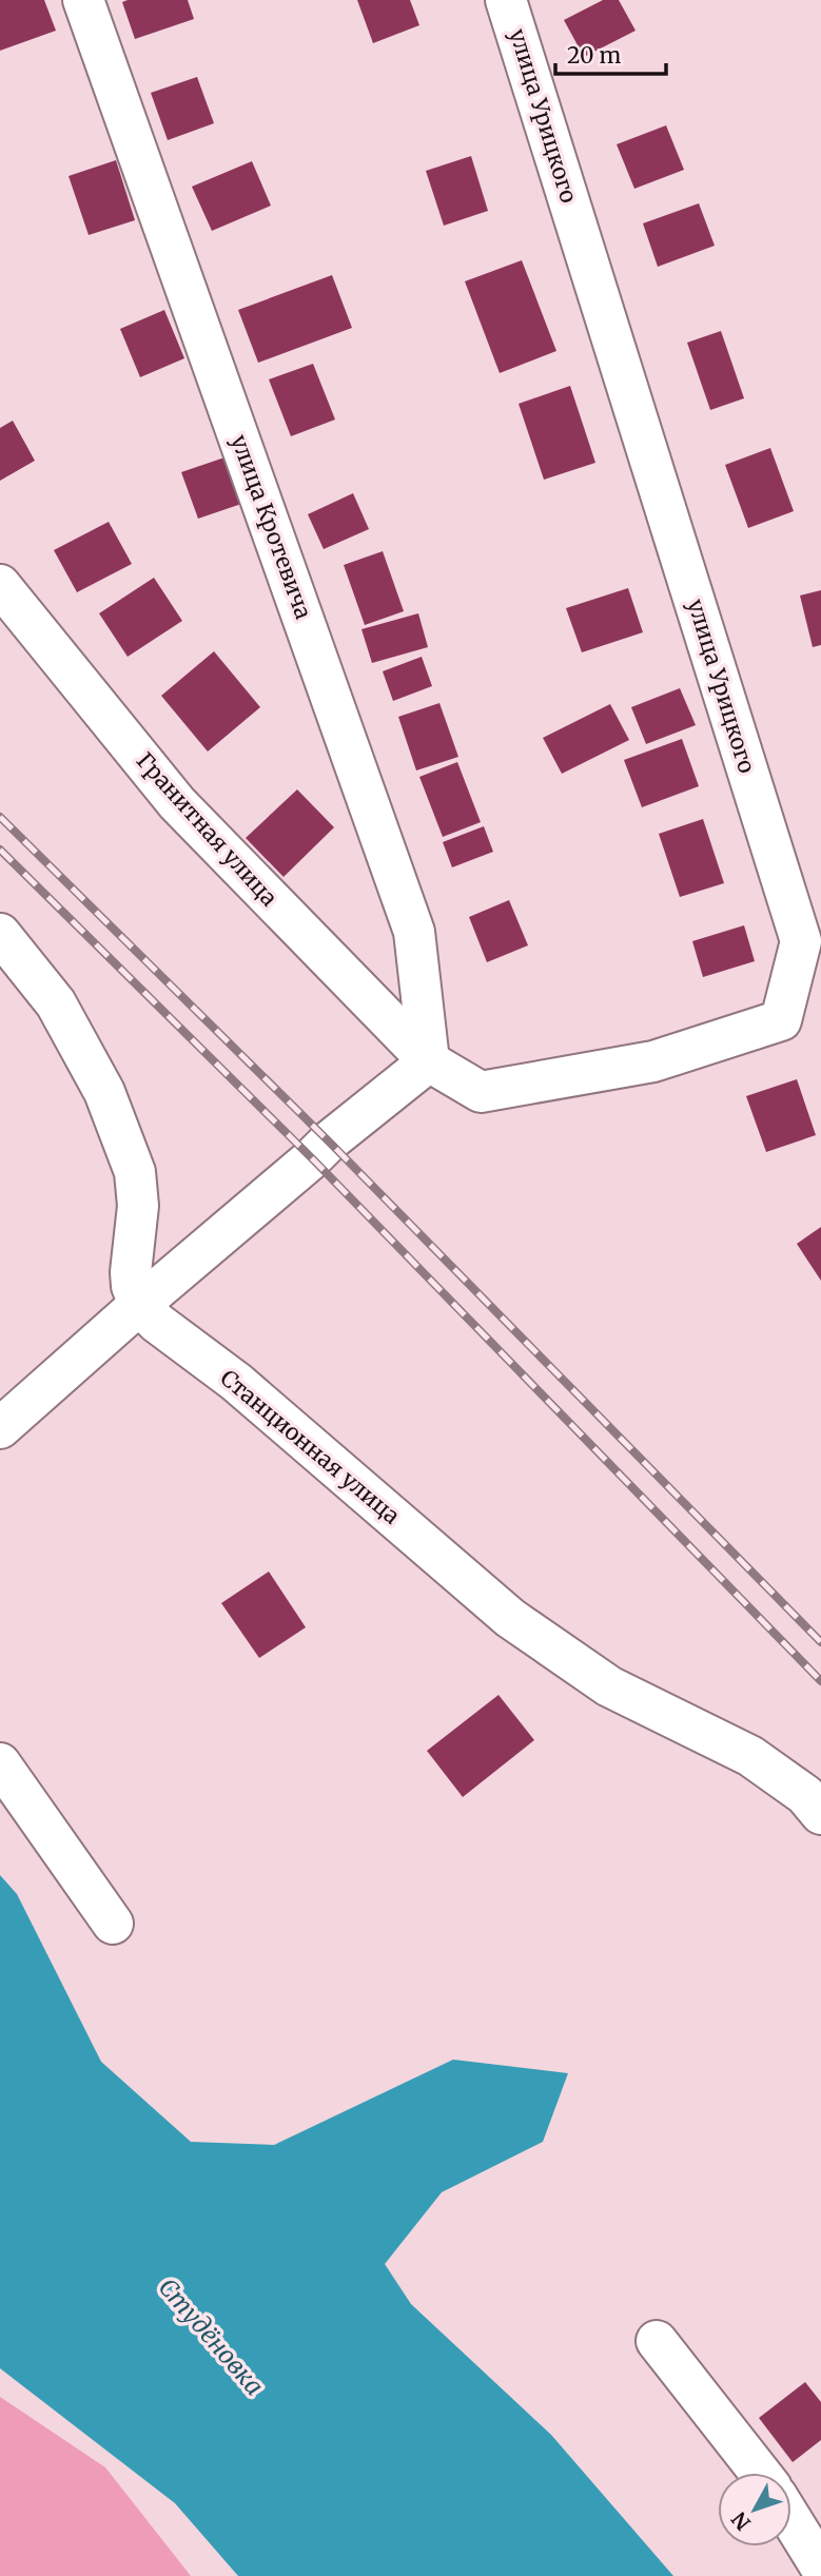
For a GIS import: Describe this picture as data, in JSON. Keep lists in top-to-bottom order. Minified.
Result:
{"streets":{"street":["улица Урицкого","улица Кротевича","Гранитная улица","Станционная улица"]},"crossings":[["улица Урицкого","улица Кротевича"],["улица Урицкого","Гранитная улица"],["улица Кротевича","Гранитная улица"]],"water":["Студёновка"],"scale_bar":"20 m","north":"bottom left"}
